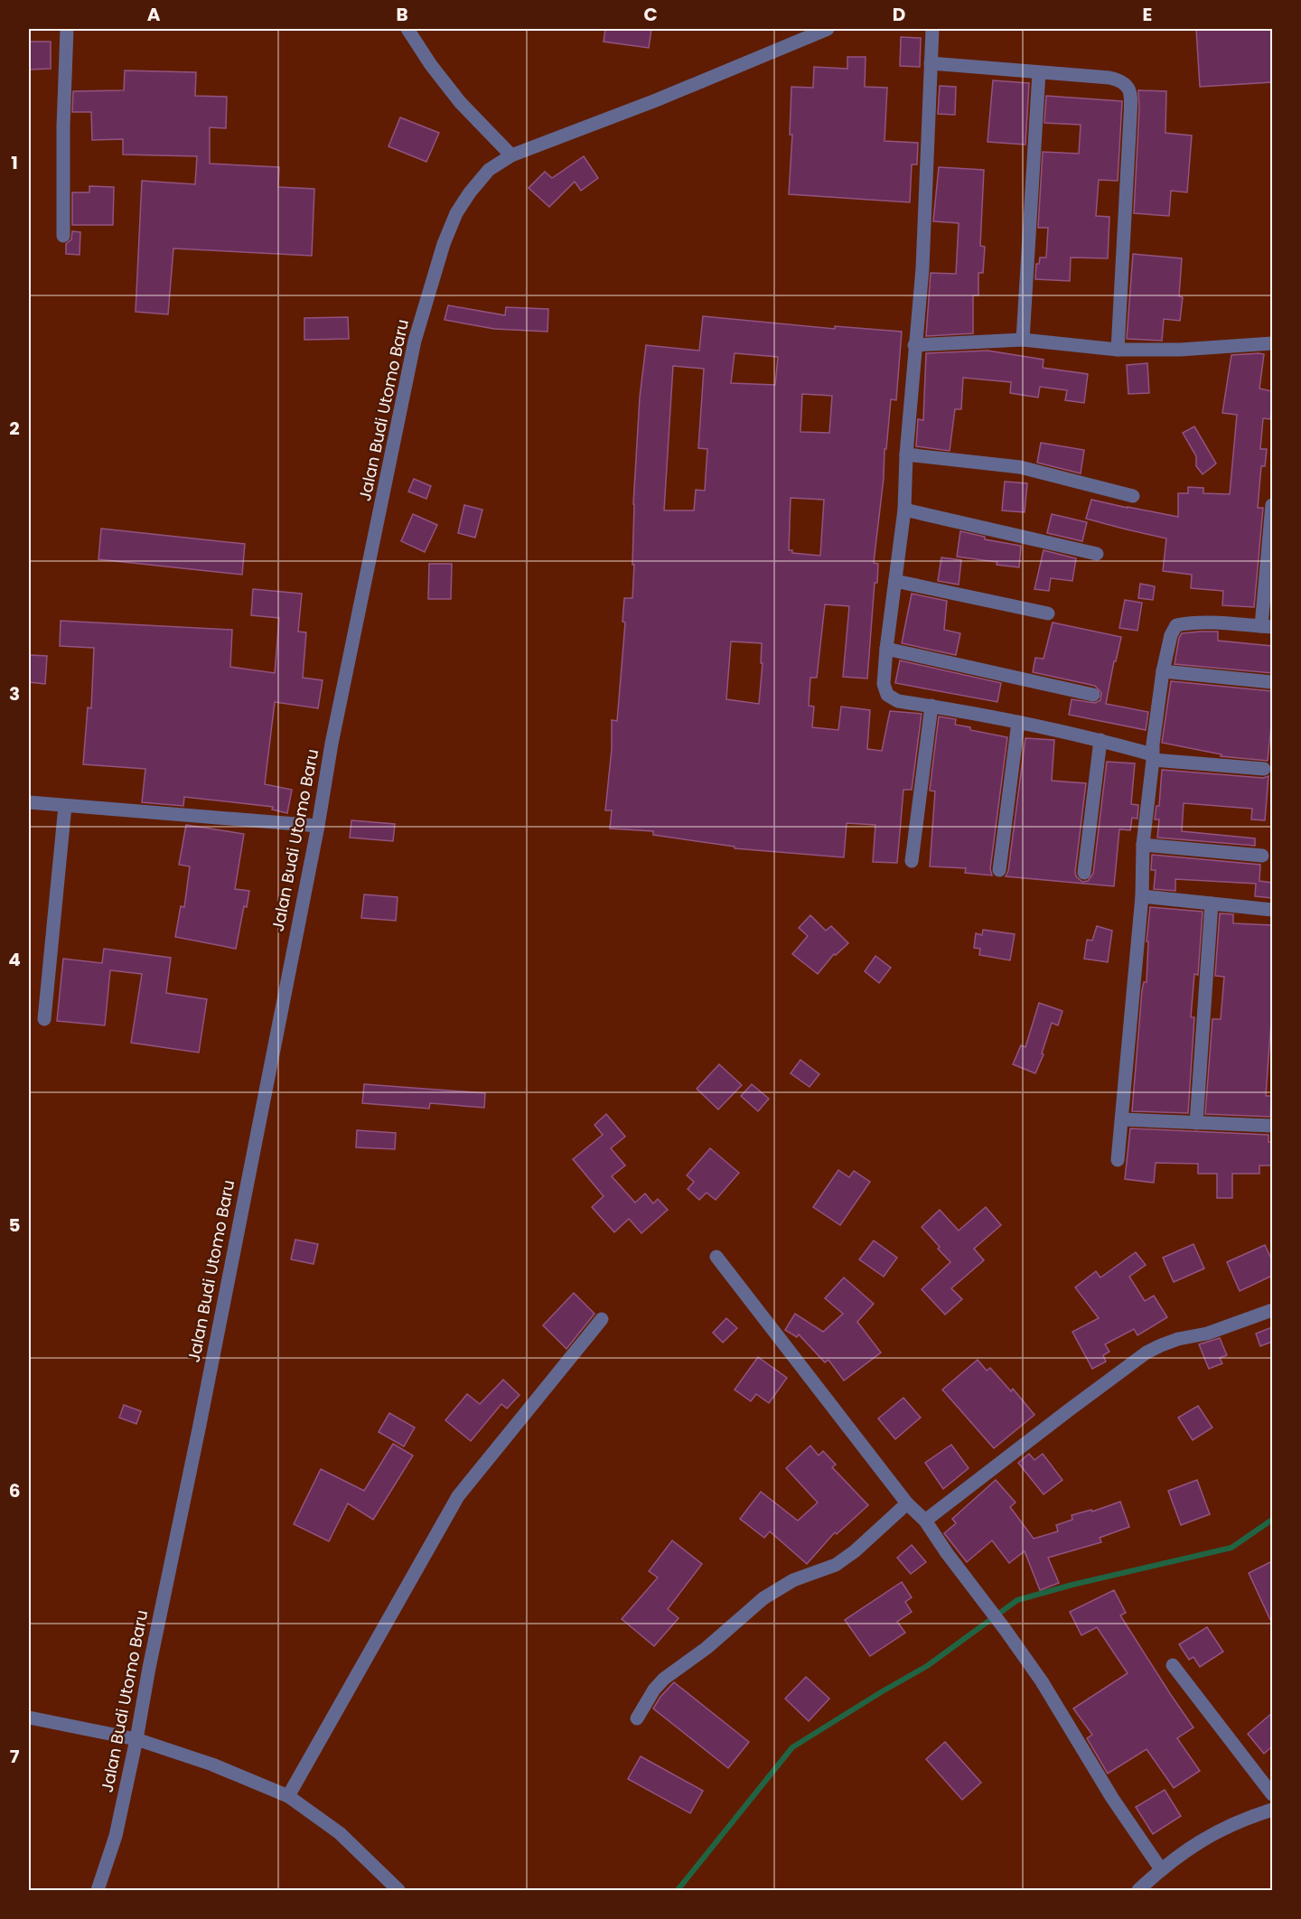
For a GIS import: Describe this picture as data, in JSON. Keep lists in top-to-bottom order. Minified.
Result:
{"streets":{"street":["Jalan Budi Utomo Baru"]},"grid":{"columns":["A","B","C","D","E"],"rows":["1","2","3","4","5","6","7"]}}
